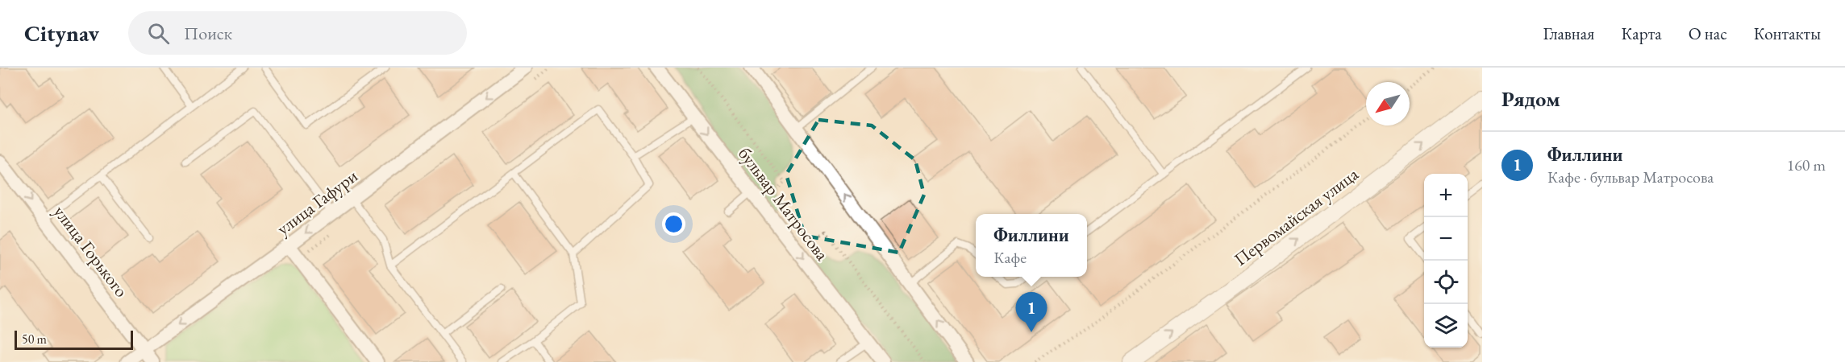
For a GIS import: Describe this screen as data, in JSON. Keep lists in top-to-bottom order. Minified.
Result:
{"streets":{"street":["улица Гафури","бульвар Матросова","Первомайская улица","улица Горького"]},"crossings":[["улица Гафури","улица Горького"]],"one_way":["улица Гафури","Первомайская улица"],"scale_bar":"50 m","north":"bottom left","page":{"header":"Citynav","search":"Поиск","nav":["Главная","Карта","О нас","Контакты"],"heading":"Рядом","list":[{"mark":"1","name":"Филлини","note":"Кафе · бульвар Матросова","value":"160 m"}],"map_buttons":["+","−"],"popup":["Филлини","Кафе"],"pins":"1","scale":"50 m"}}
